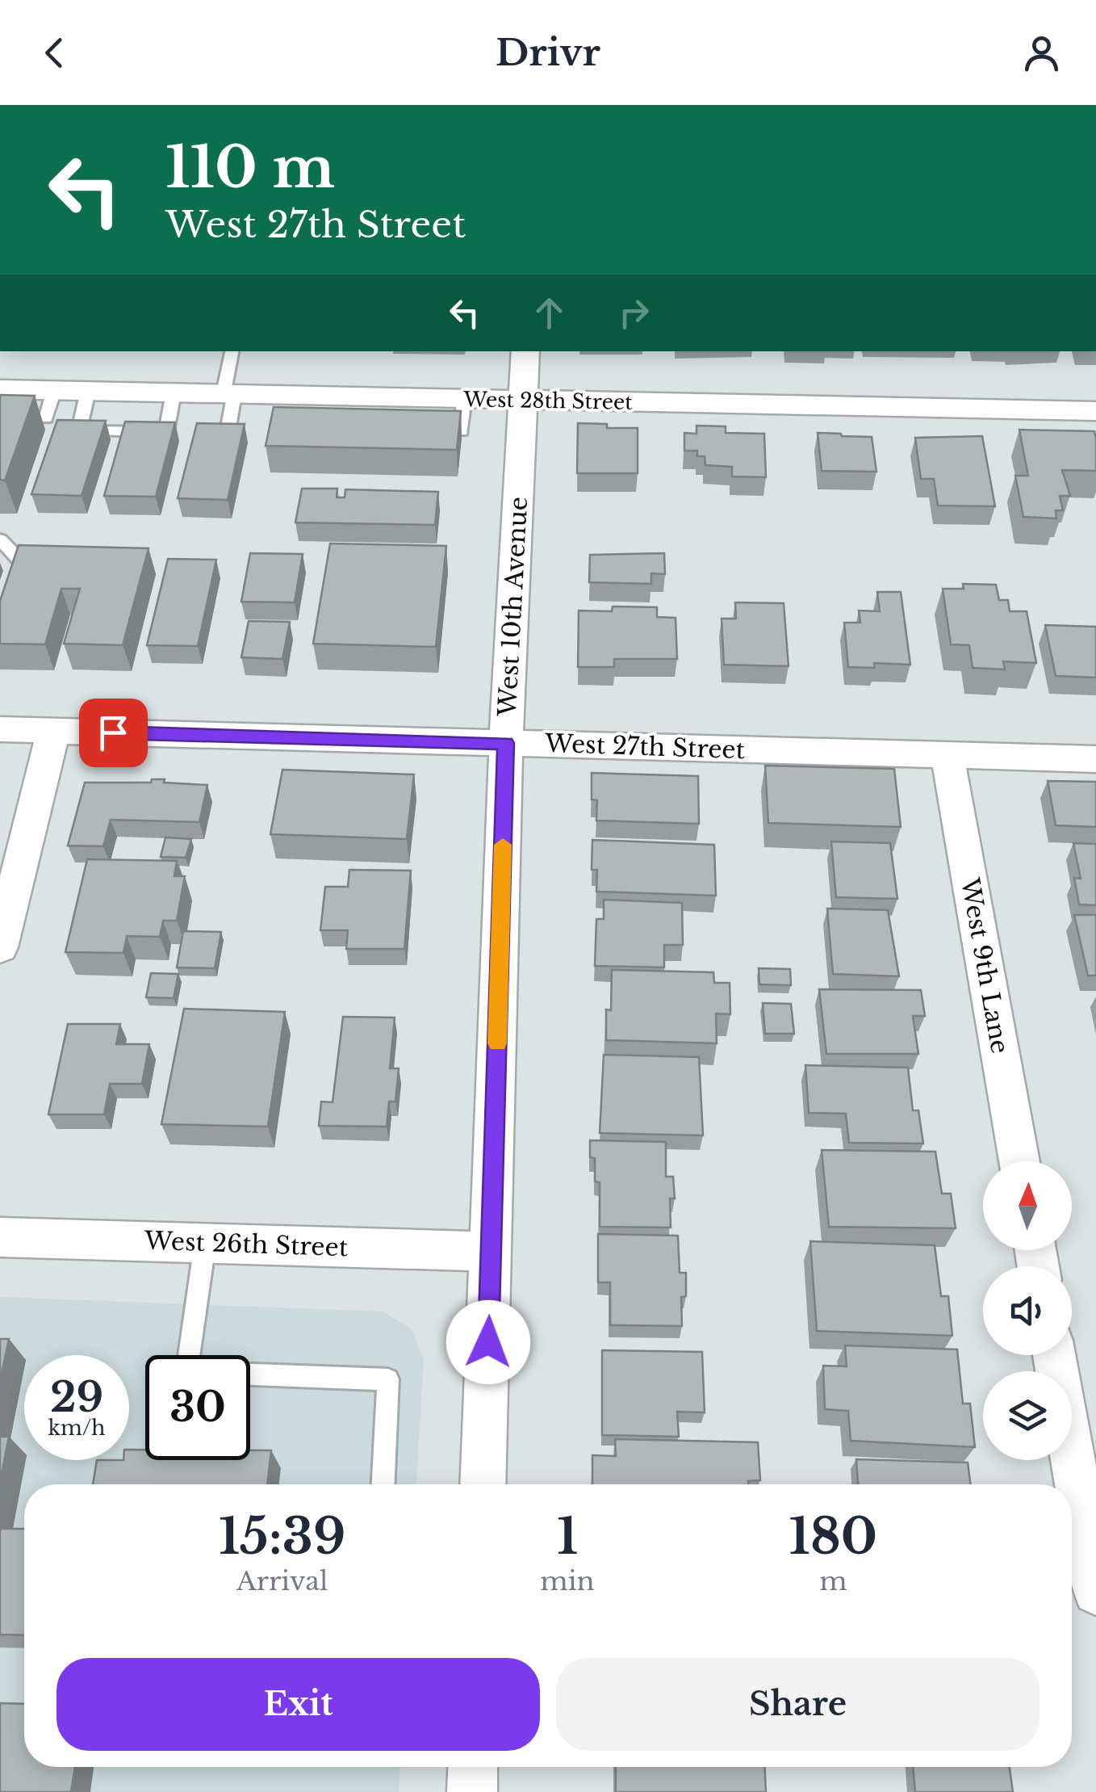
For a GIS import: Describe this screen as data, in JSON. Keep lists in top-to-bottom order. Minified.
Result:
{"streets":{"street":["West 28th Street","West 10th Avenue","West 27th Street","West 9th Lane","West 26th Street"]},"crossings":[["West 28th Street","West 10th Avenue"],["West 10th Avenue","West 27th Street"],["West 10th Avenue","West 26th Street"],["West 27th Street","West 9th Lane"]],"north":"top","page":{"header":"Drivr","turn":["110 m","West 27th Street"],"speed":"29 km/h","limit":"30","eta":["15:39","Arrival","1","min","180","m"],"buttons":["Exit","Share"]}}
